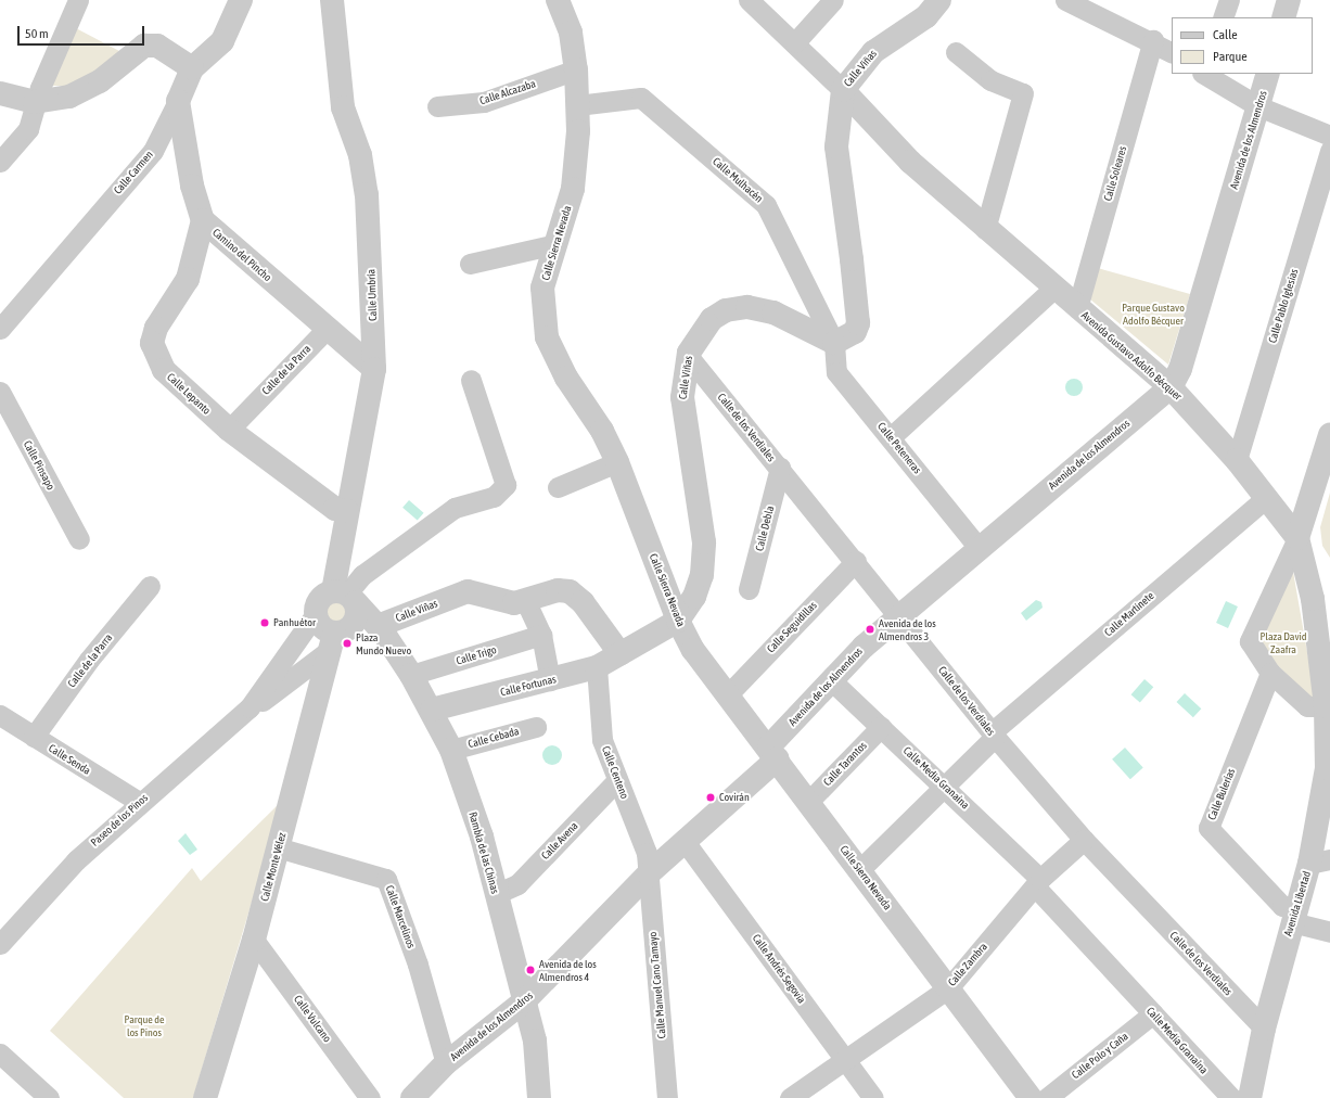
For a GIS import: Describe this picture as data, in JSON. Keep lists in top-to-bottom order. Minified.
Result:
{"streets":{"street":["Calle Viñas","Calle Alcazaba","Avenida de los Almendros","Calle Carmen","Calle Soleares","Calle Mulhacén","Calle Sierra Nevada","Camino del Pincho","Calle Umbría","Calle Pablo Iglesias","Avenida Gustavo Adolfo Bécquer","Calle de la Parra","Calle Lepanto","Calle de los Verdiales","Calle Peteneras","Calle Pinsapo","Calle Debla","Calle Martinete","Calle Seguidillas","Calle Trigo","Calle Fortunas","Calle Cebada","Calle Senda","Calle Tarantos","Calle Centeno","Calle Media Granaína","Calle Bulerías","Paseo de los Pinos","Calle Avena","Rambla de las Chinas","Calle Monte Vélez","Avenida Libertad","Calle Marcelinos","Calle Zambra","Calle Andrés Segovia","Calle Manuel Cano Tamayo","Calle Vulcano","Calle Polo y Caña"]},"crossings":[["Calle Viñas","Calle Mulhacén"],["Calle Viñas","Calle Sierra Nevada"],["Calle Viñas","Calle Umbría"],["Calle Viñas","Avenida Gustavo Adolfo Bécquer"],["Calle Viñas","Calle de los Verdiales"],["Calle Viñas","Calle Peteneras"],["Calle Viñas","Calle Fortunas"],["Calle Viñas","Rambla de las Chinas"],["Calle Alcazaba","Calle Sierra Nevada"],["Avenida de los Almendros","Calle Sierra Nevada"],["Avenida de los Almendros","Avenida Gustavo Adolfo Bécquer"],["Avenida de los Almendros","Calle de los Verdiales"],["Avenida de los Almendros","Calle Peteneras"],["Avenida de los Almendros","Calle Centeno"],["Avenida de los Almendros","Calle Media Granaína"],["Avenida de los Almendros","Rambla de las Chinas"],["Avenida de los Almendros","Calle Marcelinos"],["Avenida de los Almendros","Calle Andrés Segovia"],["Avenida de los Almendros","Calle Manuel Cano Tamayo"],["Calle Carmen","Camino del Pincho"],["Calle Soleares","Avenida Gustavo Adolfo Bécquer"],["Calle Mulhacén","Calle Sierra Nevada"],["Calle Mulhacén","Calle Peteneras"],["Calle Sierra Nevada","Calle Martinete"],["Calle Sierra Nevada","Calle Seguidillas"],["Calle Sierra Nevada","Calle Tarantos"],["Calle Sierra Nevada","Calle Zambra"],["Camino del Pincho","Calle Umbría"],["Camino del Pincho","Calle de la Parra"],["Camino del Pincho","Calle Lepanto"],["Calle Umbría","Calle Lepanto"],["Calle Umbría","Rambla de las Chinas"],["Calle Pablo Iglesias","Avenida Gustavo Adolfo Bécquer"],["Avenida Gustavo Adolfo Bécquer","Calle Martinete"],["Avenida Gustavo Adolfo Bécquer","Avenida Libertad"],["Calle de la Parra","Calle Lepanto"],["Calle de la Parra","Calle Senda"],["Calle de los Verdiales","Calle Debla"],["Calle de los Verdiales","Calle Martinete"],["Calle de los Verdiales","Calle Seguidillas"],["Calle de los Verdiales","Avenida Libertad"],["Calle de los Verdiales","Calle Zambra"],["Calle Martinete","Calle Media Granaína"],["Calle Trigo","Rambla de las Chinas"],["Calle Fortunas","Calle Centeno"],["Calle Fortunas","Rambla de las Chinas"],["Calle Cebada","Rambla de las Chinas"],["Calle Senda","Paseo de los Pinos"],["Calle Tarantos","Calle Media Granaína"],["Calle Centeno","Calle Avena"],["Calle Centeno","Calle Manuel Cano Tamayo"],["Calle Media Granaína","Calle Zambra"],["Calle Media Granaína","Calle Polo y Caña"],["Calle Bulerías","Avenida Libertad"],["Paseo de los Pinos","Calle Monte Vélez"],["Calle Avena","Rambla de las Chinas"],["Calle Monte Vélez","Calle Marcelinos"],["Calle Monte Vélez","Calle Vulcano"],["Calle Zambra","Calle Andrés Segovia"]],"parks":["Parque Gustavo Adolfo Bécquer","Plaza David Zaafra","Parque de los Pinos"],"places":["Panhuétor","Avenida de los Almendros 3","Plaza Mundo Nuevo","Covirán","Avenida de los Almendros 4"],"legend":["Calle","Parque"],"scale_bar":"50 m"}
